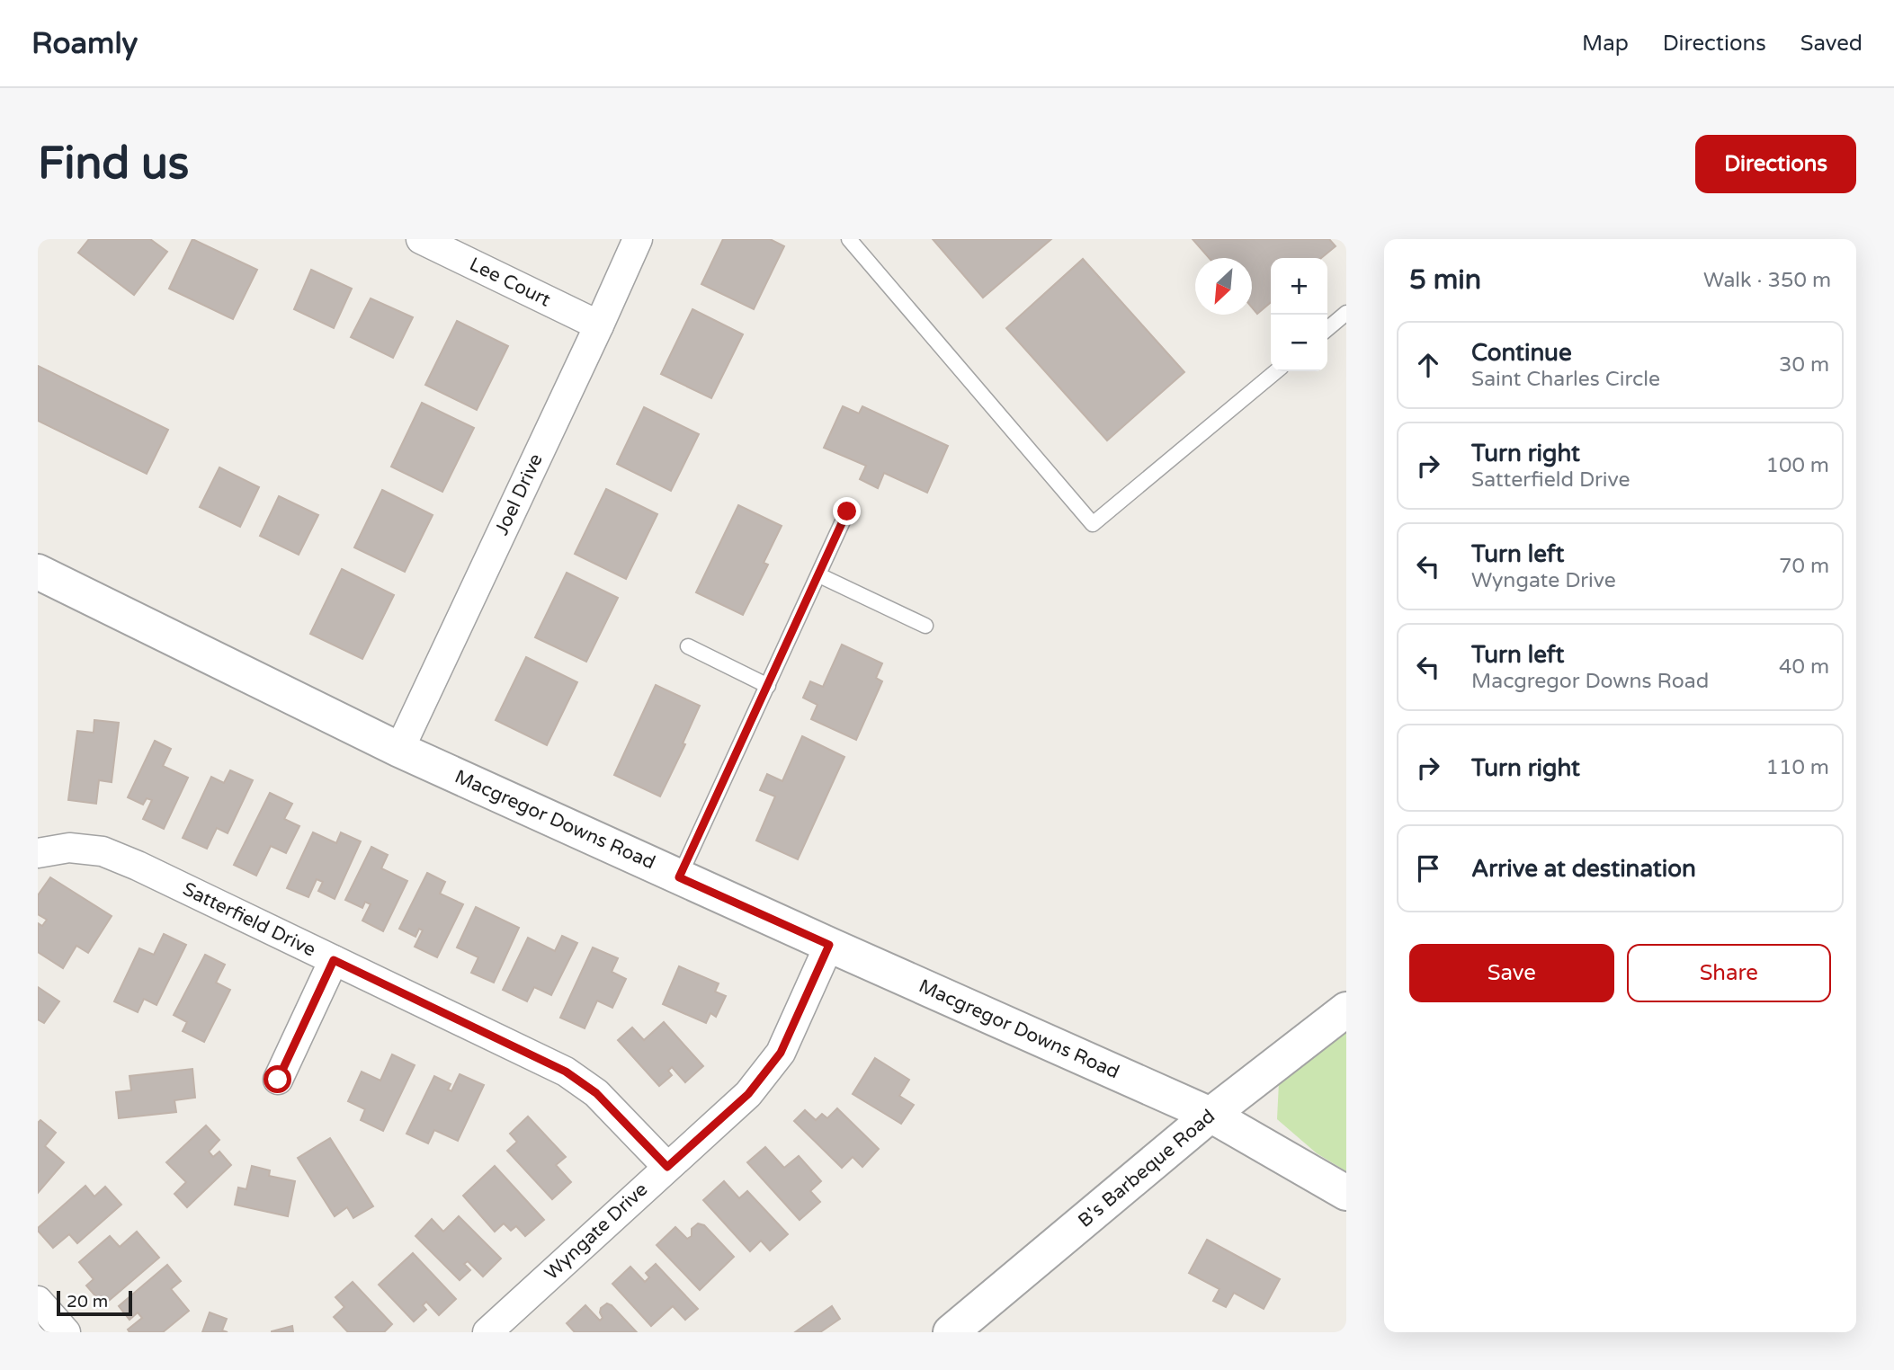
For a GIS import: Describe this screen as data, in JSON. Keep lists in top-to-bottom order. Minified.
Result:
{"streets":{"street":["Lee Court","Joel Drive","Macgregor Downs Road","Satterfield Drive","B's Barbeque Road","Wyngate Drive"]},"crossings":[["Lee Court","Joel Drive"],["Joel Drive","Macgregor Downs Road"],["Macgregor Downs Road","B's Barbeque Road"],["Macgregor Downs Road","Wyngate Drive"],["Satterfield Drive","Wyngate Drive"]],"scale_bar":"20 m","north":"bottom left","page":{"header":"Roamly","nav":["Map","Directions","Saved"],"buttons":["Directions",["Save","Share"]],"title":"Find us","heading":["5 min","Walk · 350 m"],"map_buttons":["+","−"],"list":[["Continue","Saint Charles Circle","30 m"],["Turn right","Satterfield Drive","100 m"],["Turn left","Wyngate Drive","70 m"],["Turn left","Macgregor Downs Road","40 m"],["Turn right","110 m"],"Arrive at destination"],"scale":"20 m"}}
